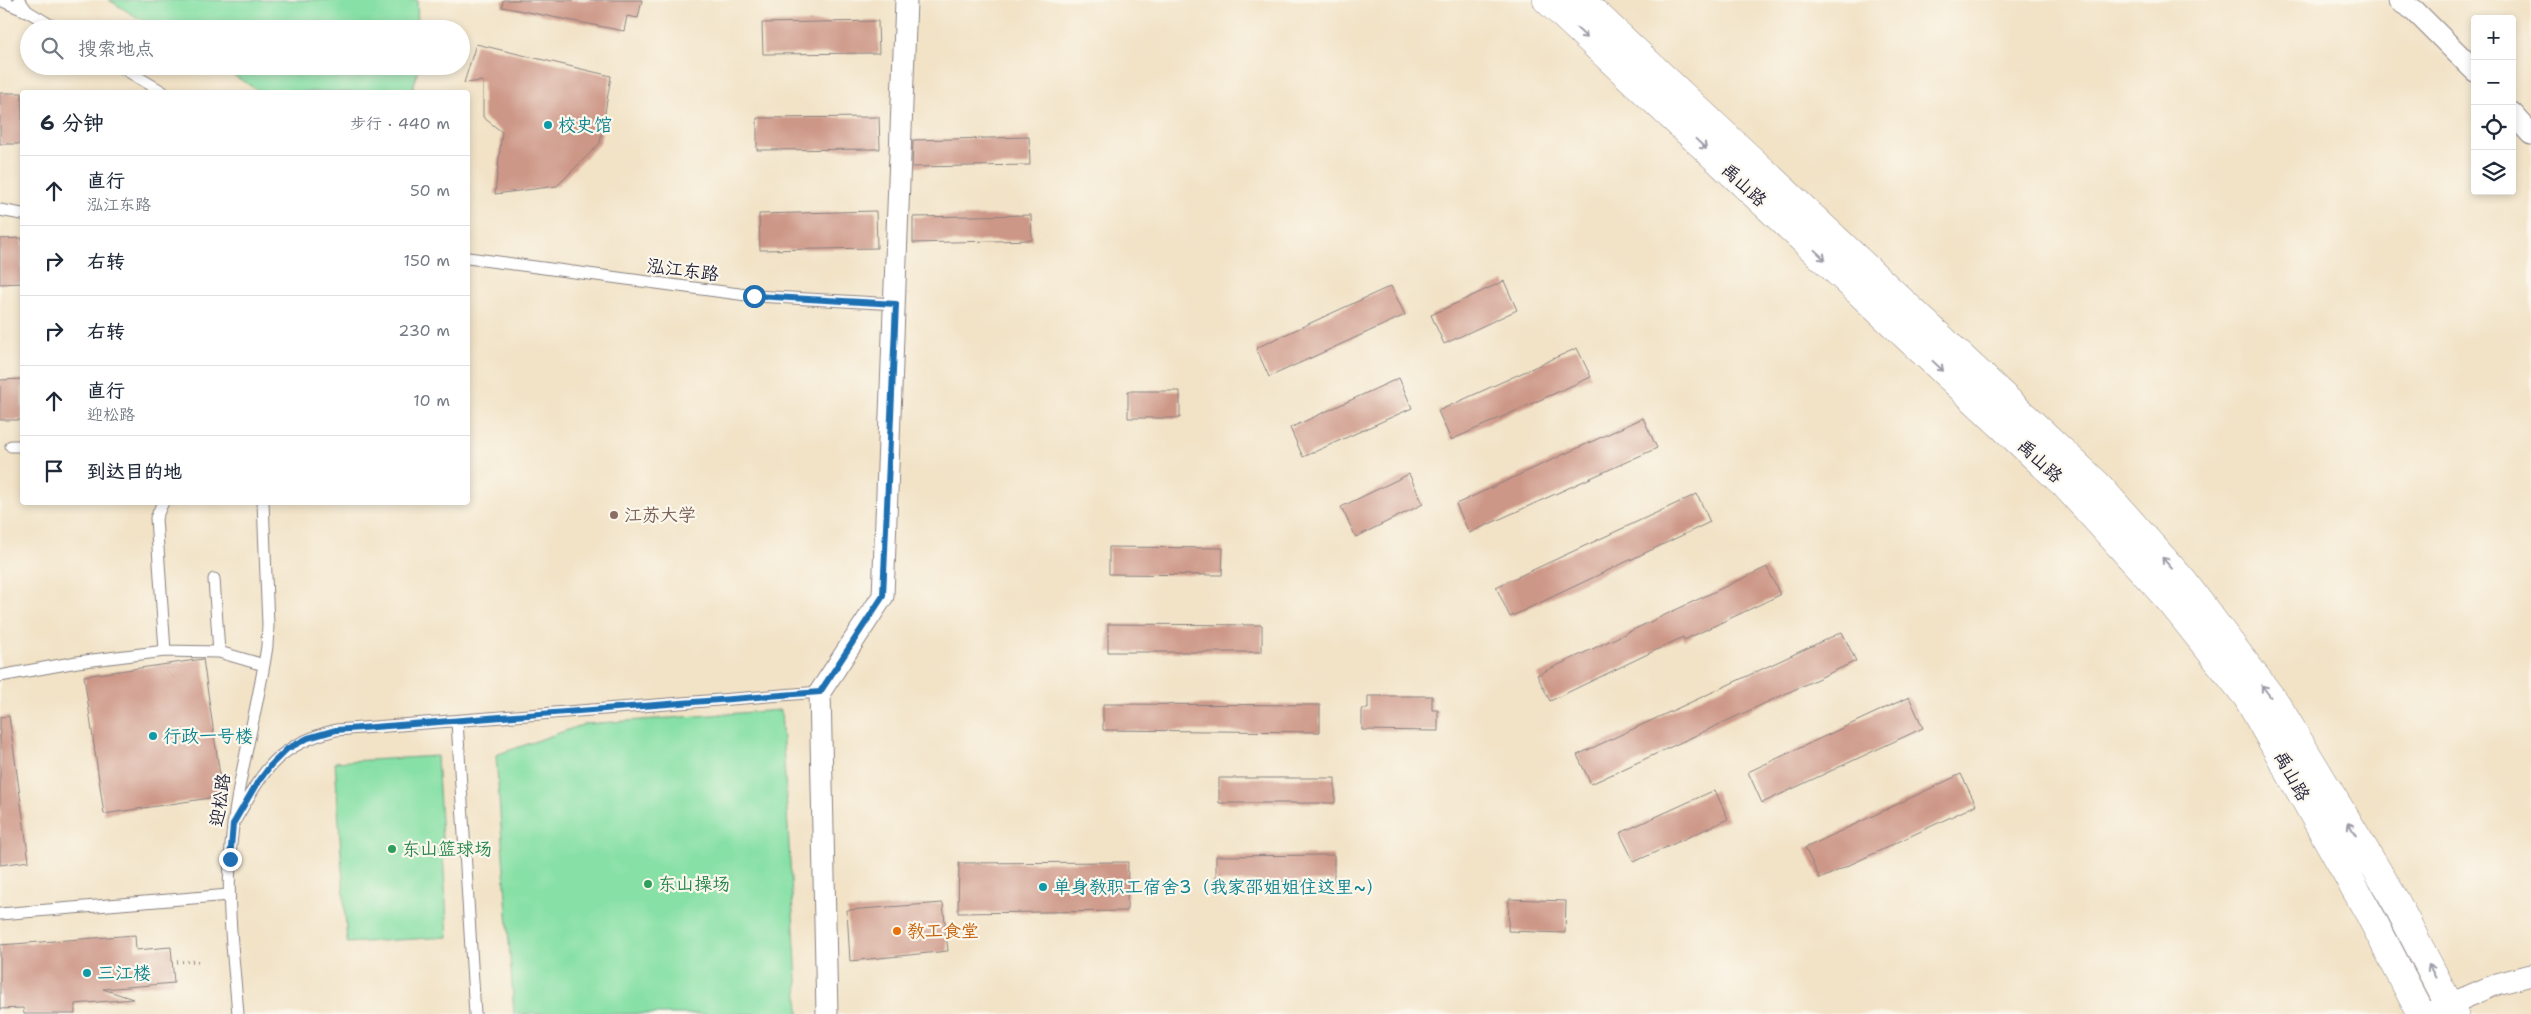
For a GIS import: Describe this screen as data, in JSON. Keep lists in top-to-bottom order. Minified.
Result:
{"streets":{"main road":["禹山路"],"lane":["泓江东路","迎松路"]},"places":["校史馆","江苏大学","行政一号楼","东山篮球场","东山操场","单身教职工宿舍3（我家邵姐姐住这里~）","教工食堂","三江楼"],"page":{"map_buttons":["+","−"],"search":"搜索地点","heading":["6 分钟","步行 · 440 m"],"list":[["直行","泓江东路","50 m"],["右转","150 m"],["右转","230 m"],["直行","迎松路","10 m"],"到达目的地"]}}
